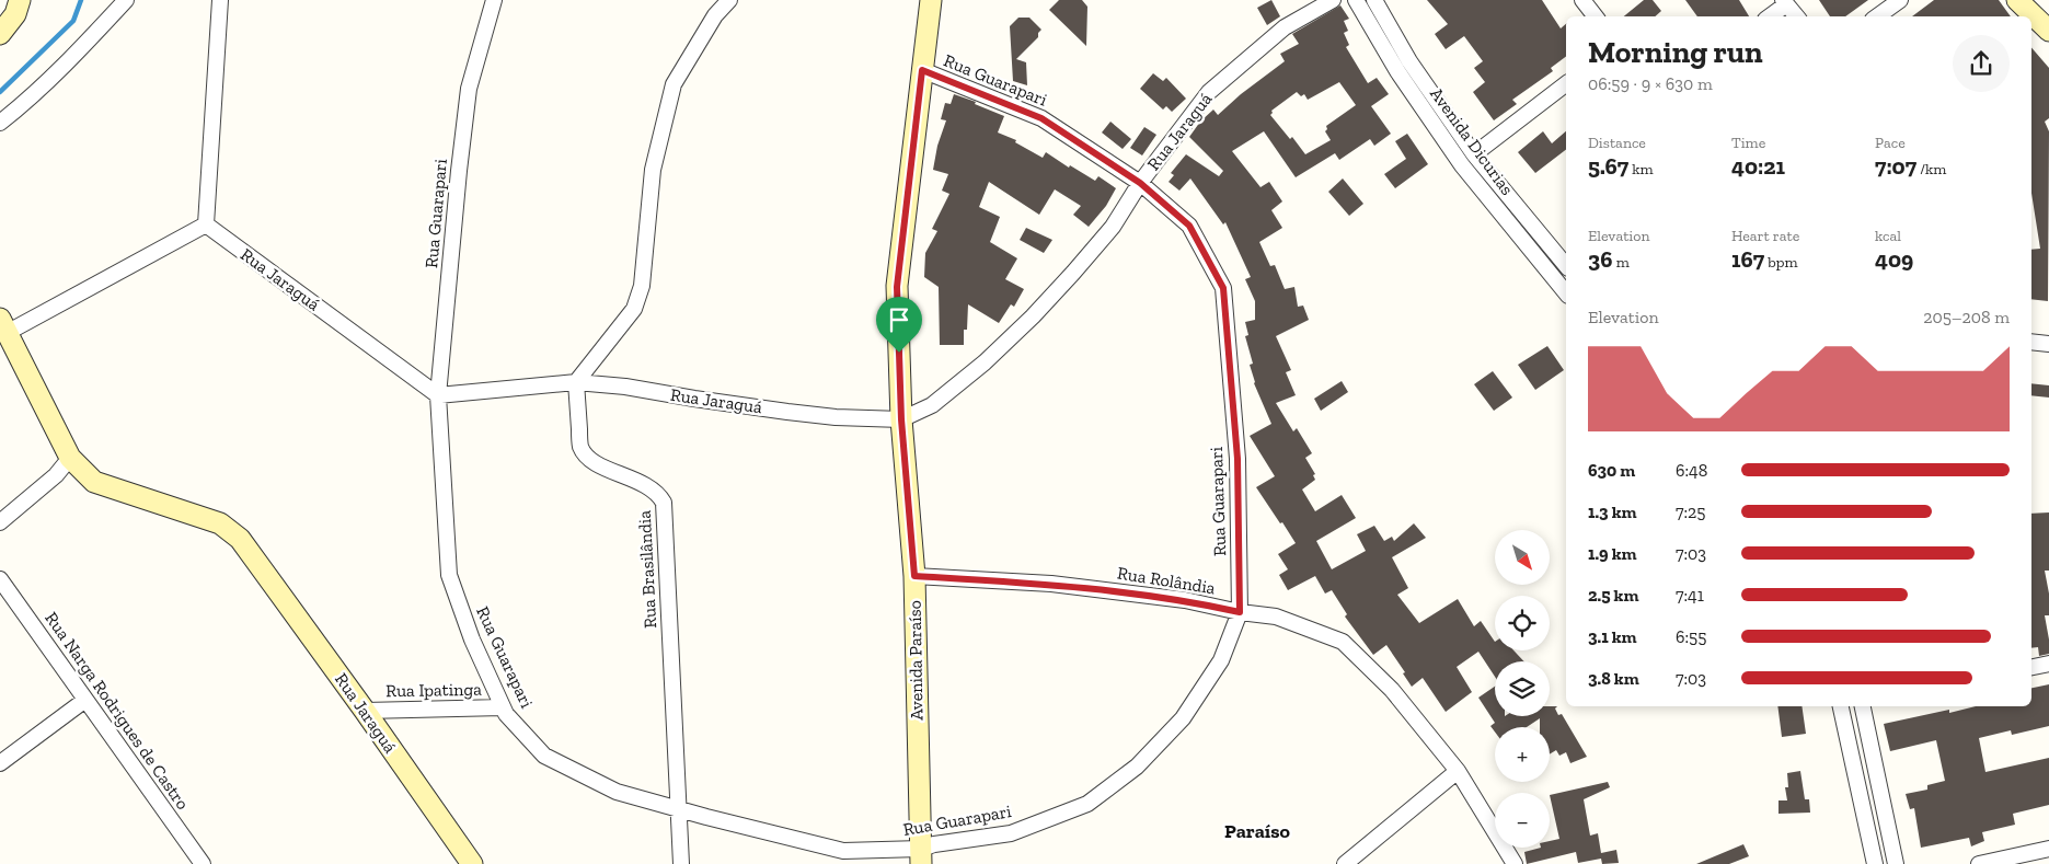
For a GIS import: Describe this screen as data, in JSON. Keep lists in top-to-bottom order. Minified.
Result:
{"streets":{"main road":["Rua Jaraguá","Avenida Paraíso"],"street":["Rua Guarapari","Avenida Dicurias","Rua Brasilândia","Rua Rolândia","Rua Ipatinga","Rua Narga Rodrigues de Castro"]},"crossings":[["Rua Guarapari","Rua Jaraguá"],["Rua Guarapari","Rua Brasilândia"],["Rua Guarapari","Rua Rolândia"],["Rua Guarapari","Avenida Paraíso"],["Rua Guarapari","Rua Ipatinga"],["Rua Jaraguá","Rua Brasilândia"],["Rua Jaraguá","Avenida Paraíso"],["Rua Jaraguá","Rua Ipatinga"],["Rua Rolândia","Avenida Paraíso"]],"districts":["Paraíso"],"north":"bottom right","page":{"heading":["Morning run","06:59 · 9 × 630 m"],"stats":[["Distance","5.67 km"],["Time","40:21"],["Pace","7:07 /km"],["Elevation","36 m"],["Heart rate","167 bpm"],["kcal","409"]],"chart":["Elevation","205–208 m"],"list":[{"name":"630 m","note":"6:48"},{"name":"1.3 km","note":"7:25"},{"name":"1.9 km","note":"7:03"},{"name":"2.5 km","note":"7:41"},{"name":"3.1 km","note":"6:55"},{"name":"3.8 km","note":"7:03"}],"map_buttons":["+","−"]}}
